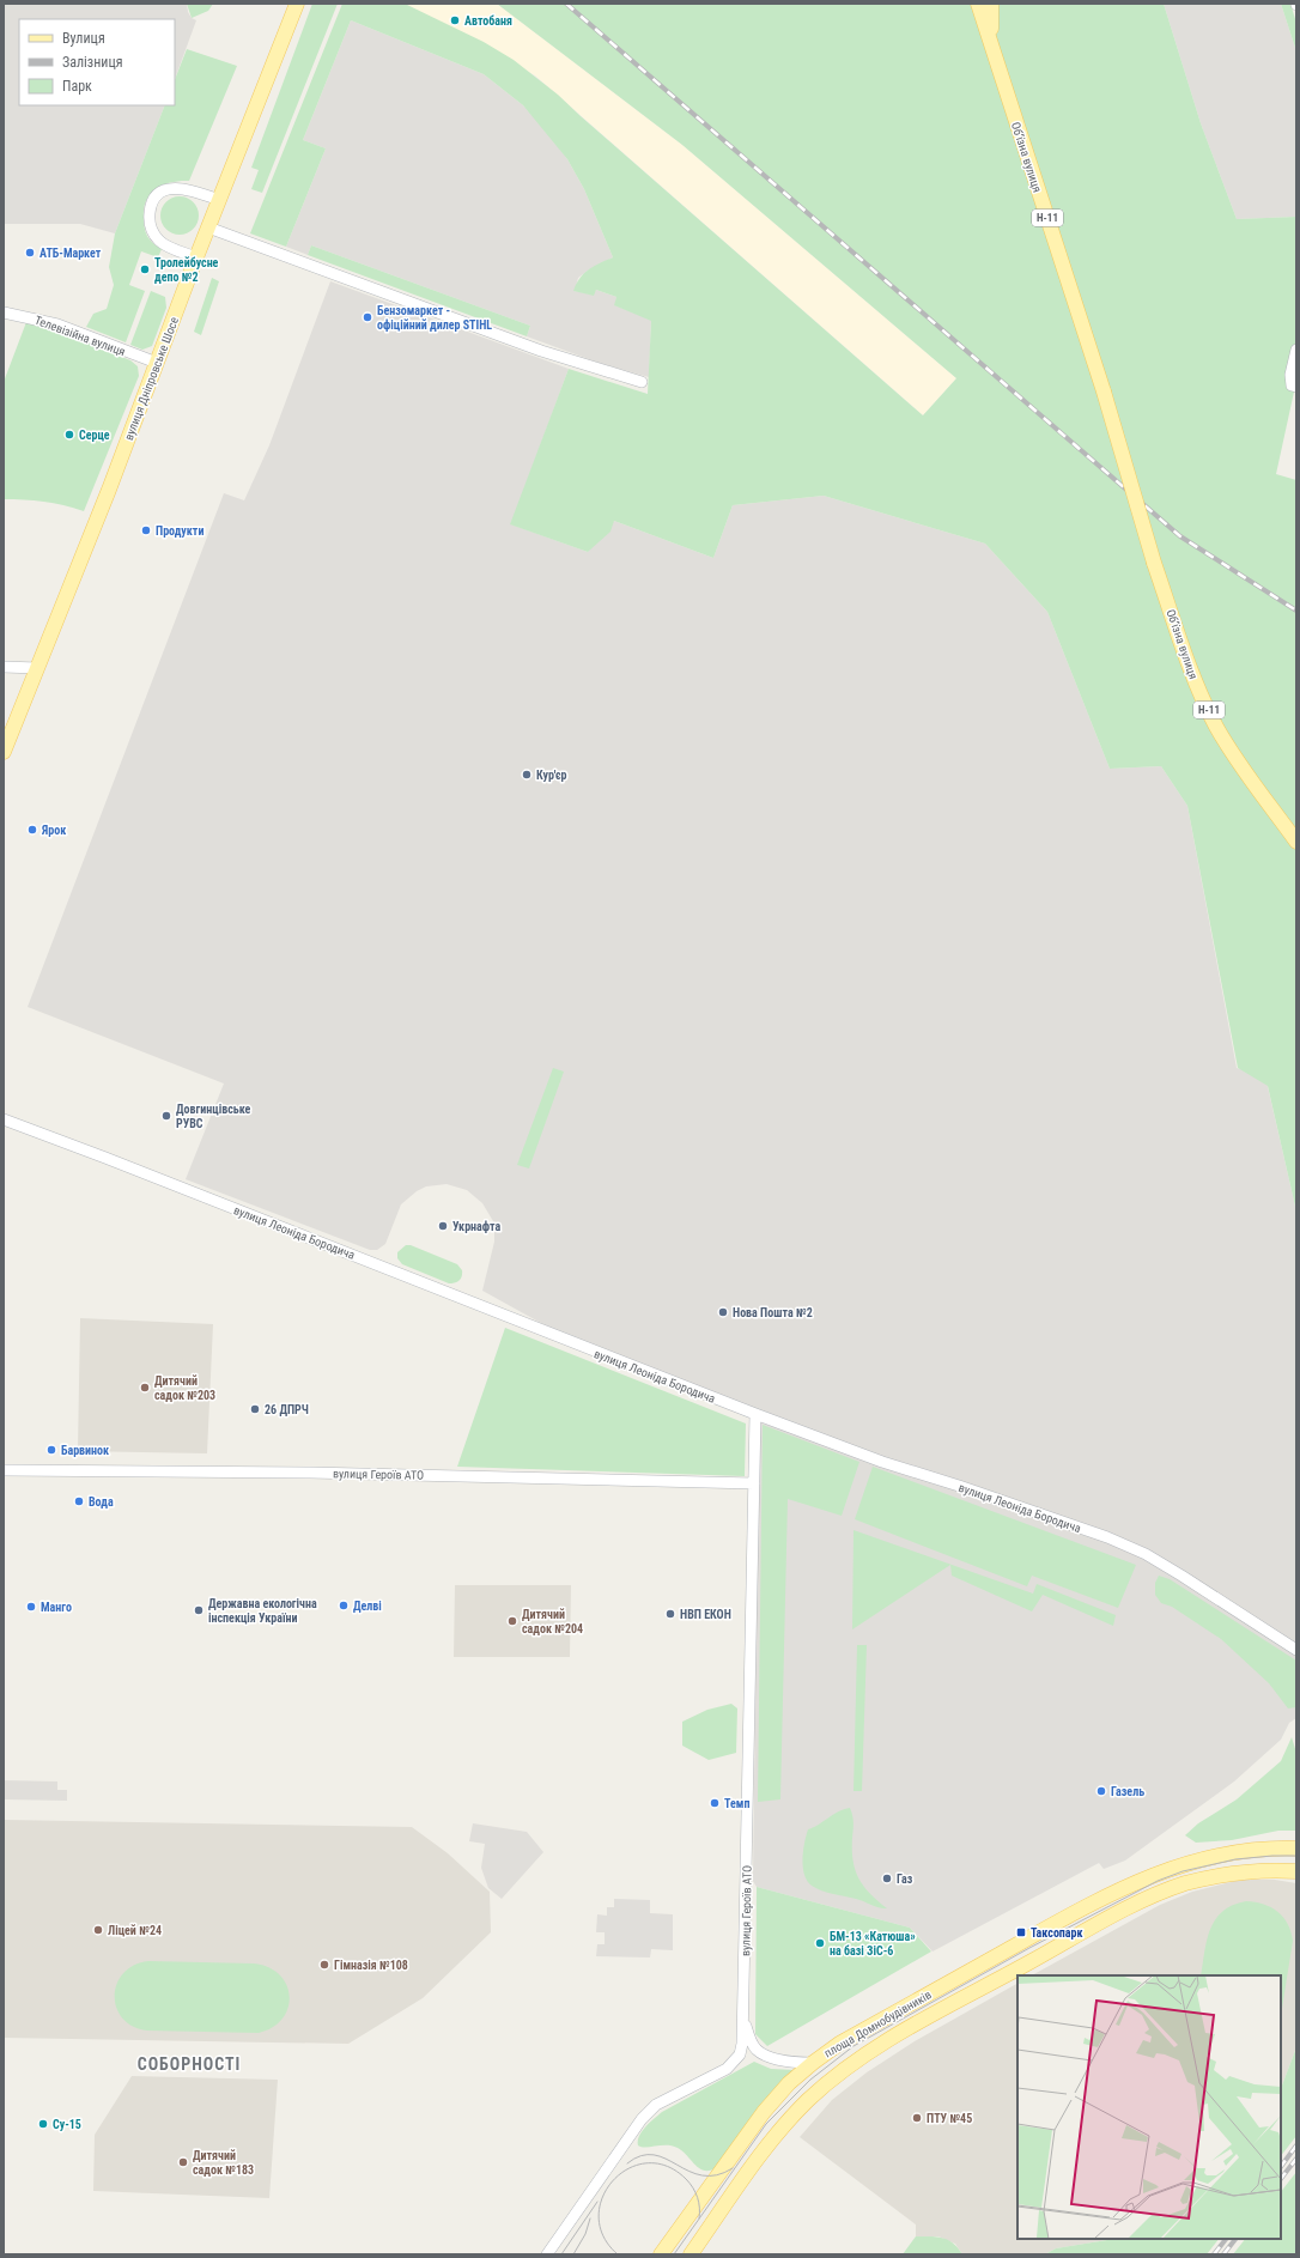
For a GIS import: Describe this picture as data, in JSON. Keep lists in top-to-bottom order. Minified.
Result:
{"streets":{"main road":["Обʼїзна вулиця","Н-11","вулиця Дніпровське Шосе","площа Домнобудівників"],"street":["Телевізійна вулиця","вулиця Леоніда Бородича","вулиця Героїв АТО"]},"crossings":[["Обʼїзна вулиця","Н-11"],["Телевізійна вулиця","вулиця Дніпровське Шосе"],["вулиця Леоніда Бородича","вулиця Героїв АТО"]],"districts":["СОБОРНОСТІ"],"places":{"other":["Автобаня","АТБ-Маркет","Тролейбусне депо №2","Бензомаркет - офіційний дилер STIHL","Серце","Продукти","Кур'єр","Ярок","Довгинцівське РУВС","Укрнафта","Нова Пошта №2","Дитячий садок №203","26 ДПРЧ","Барвинок","Вода","Делві","Манго","Державна екологічна інспекція України","НВП ЕКОН","Дитячий садок №204","Газель","Темп","Газ","Ліцей №24","БМ-13 «Катюша» на базі ЗіС-6","Гімназія №108","ПТУ №45","Су-15","Дитячий садок №183"],"transit":["Таксопарк"]},"legend":["Вулиця","Залізниця","Парк"]}
